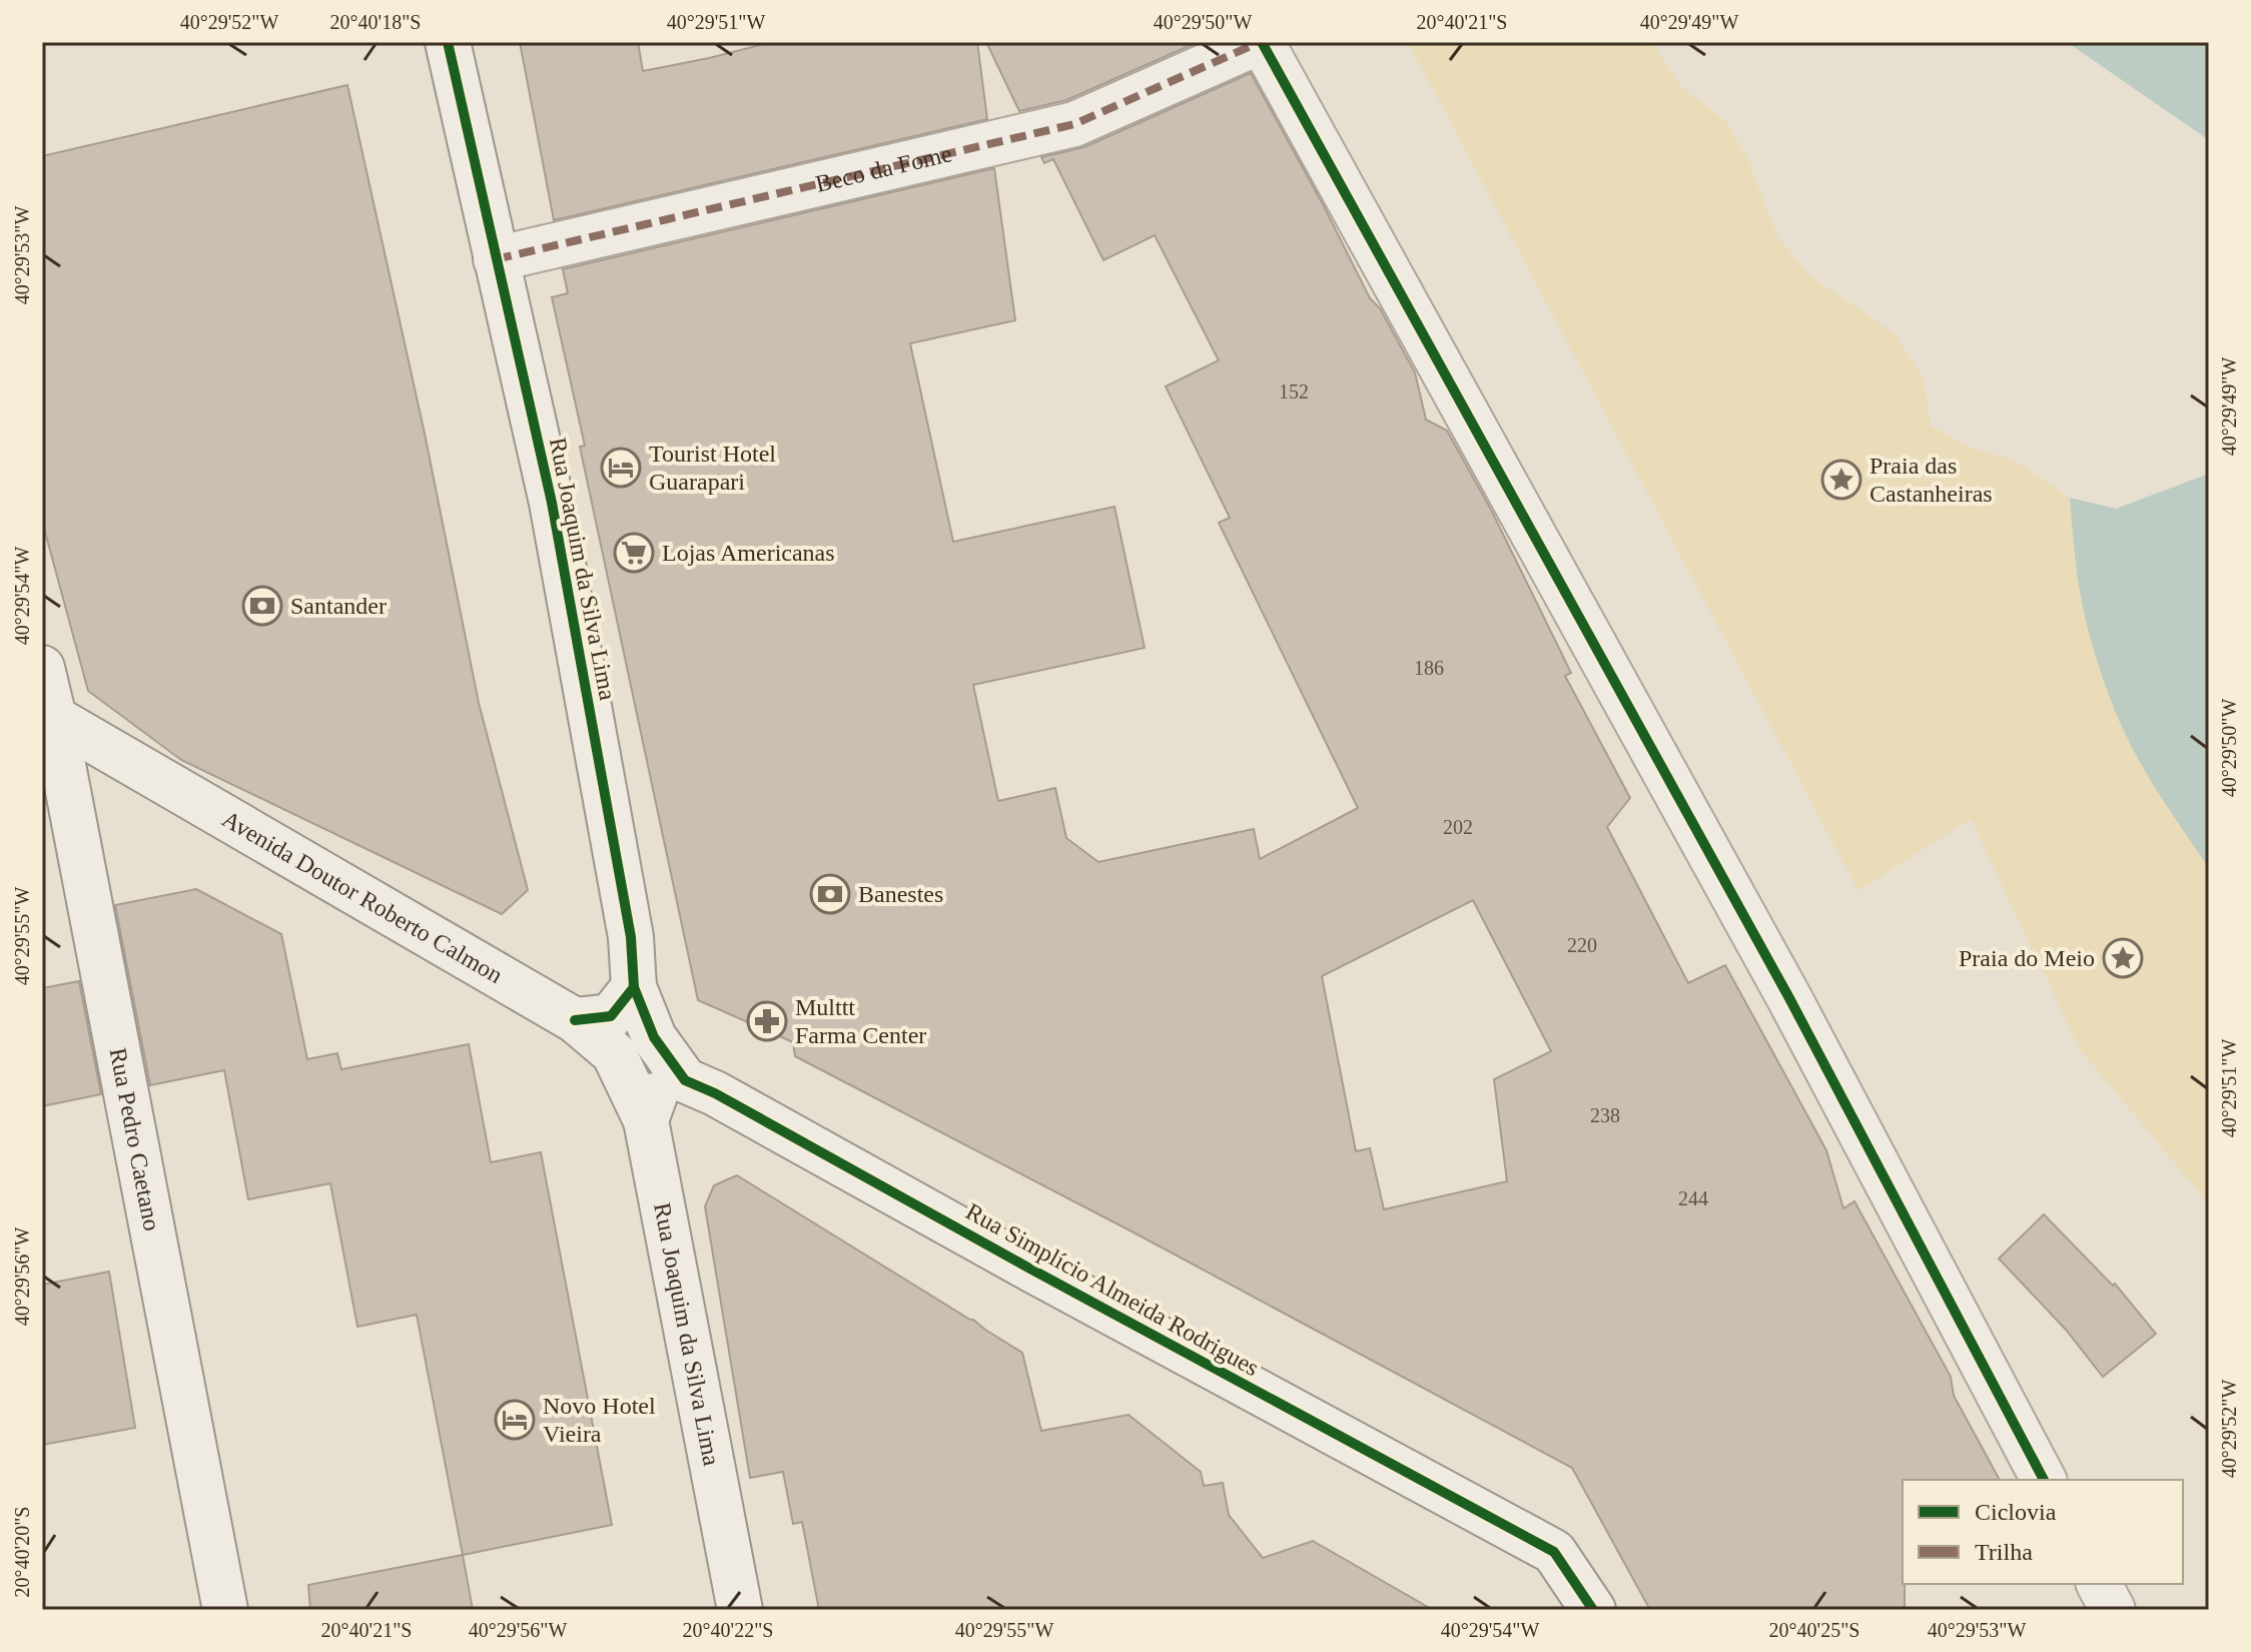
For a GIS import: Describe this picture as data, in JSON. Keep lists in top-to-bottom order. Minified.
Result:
{"streets":{"street":["Beco da Fome","Rua Joaquim da Silva Lima","Avenida Doutor Roberto Calmon","Rua Pedro Caetano","Rua Simplício Almeida Rodrigues"]},"crossings":[["Beco da Fome","Rua Joaquim da Silva Lima"],["Rua Joaquim da Silva Lima","Avenida Doutor Roberto Calmon"],["Rua Joaquim da Silva Lima","Rua Simplício Almeida Rodrigues"],["Avenida Doutor Roberto Calmon","Rua Pedro Caetano"]],"places":{"hotel":["Tourist Hotel Guarapari","Novo Hotel Vieira"],"place":["Praia das Castanheiras","Praia do Meio"],"supermarket":["Lojas Americanas"],"bank":["Santander","Banestes"],"pharmacy":["Multtt Farma Center"]},"house_numbers":["152","186","202","220","238","244"],"legend":["Ciclovia","Trilha"],"coordinates":["40°29'52\"W","20°40'18\"S","40°29'51\"W","40°29'50\"W","20°40'21\"S","40°29'49\"W","40°29'53\"W","40°29'54\"W","40°29'55\"W","40°29'56\"W","20°40'20\"S","20°40'22\"S","20°40'25\"S"]}
